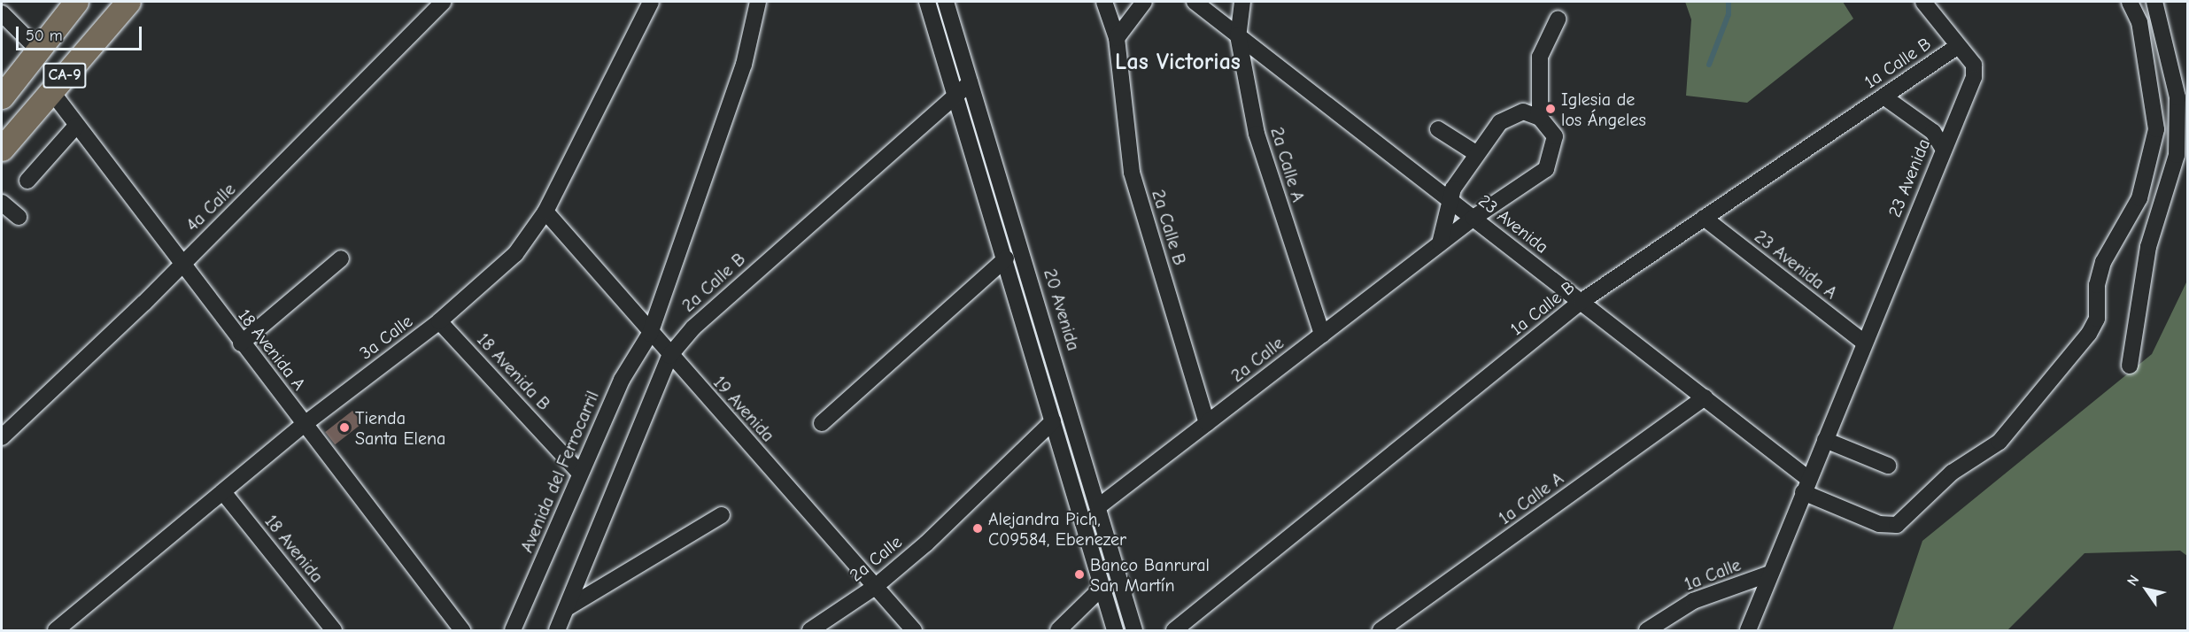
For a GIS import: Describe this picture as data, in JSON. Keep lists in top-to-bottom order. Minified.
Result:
{"streets":{"highway":["CA-9"],"street":["1a Calle B","2a Calle A","23 Avenida","4a Calle","2a Calle B","23 Avenida A","20 Avenida","3a Calle","18 Avenida A","2a Calle","18 Avenida B","19 Avenida","Avenida del Ferrocarril","1a Calle A","18 Avenida","1a Calle"]},"crossings":[["1a Calle B","23 Avenida"],["1a Calle B","23 Avenida A"],["CA-9","18 Avenida A"],["2a Calle A","23 Avenida"],["2a Calle A","2a Calle"],["23 Avenida","23 Avenida A"],["23 Avenida","2a Calle"],["23 Avenida","1a Calle A"],["23 Avenida","1a Calle"],["4a Calle","18 Avenida A"],["2a Calle B","20 Avenida"],["2a Calle B","2a Calle"],["2a Calle B","19 Avenida"],["20 Avenida","2a Calle"],["3a Calle","18 Avenida A"],["3a Calle","18 Avenida B"],["3a Calle","19 Avenida"],["3a Calle","18 Avenida"],["2a Calle","19 Avenida"],["18 Avenida B","Avenida del Ferrocarril"],["19 Avenida","Avenida del Ferrocarril"]],"districts":["Las Victorias"],"places":["Iglesia de los Ángeles","Tienda Santa Elena","Alejandra Pich, C09584, Ebenezer","Banco Banrural San Martín"],"scale_bar":"50 m","north":"top left"}
